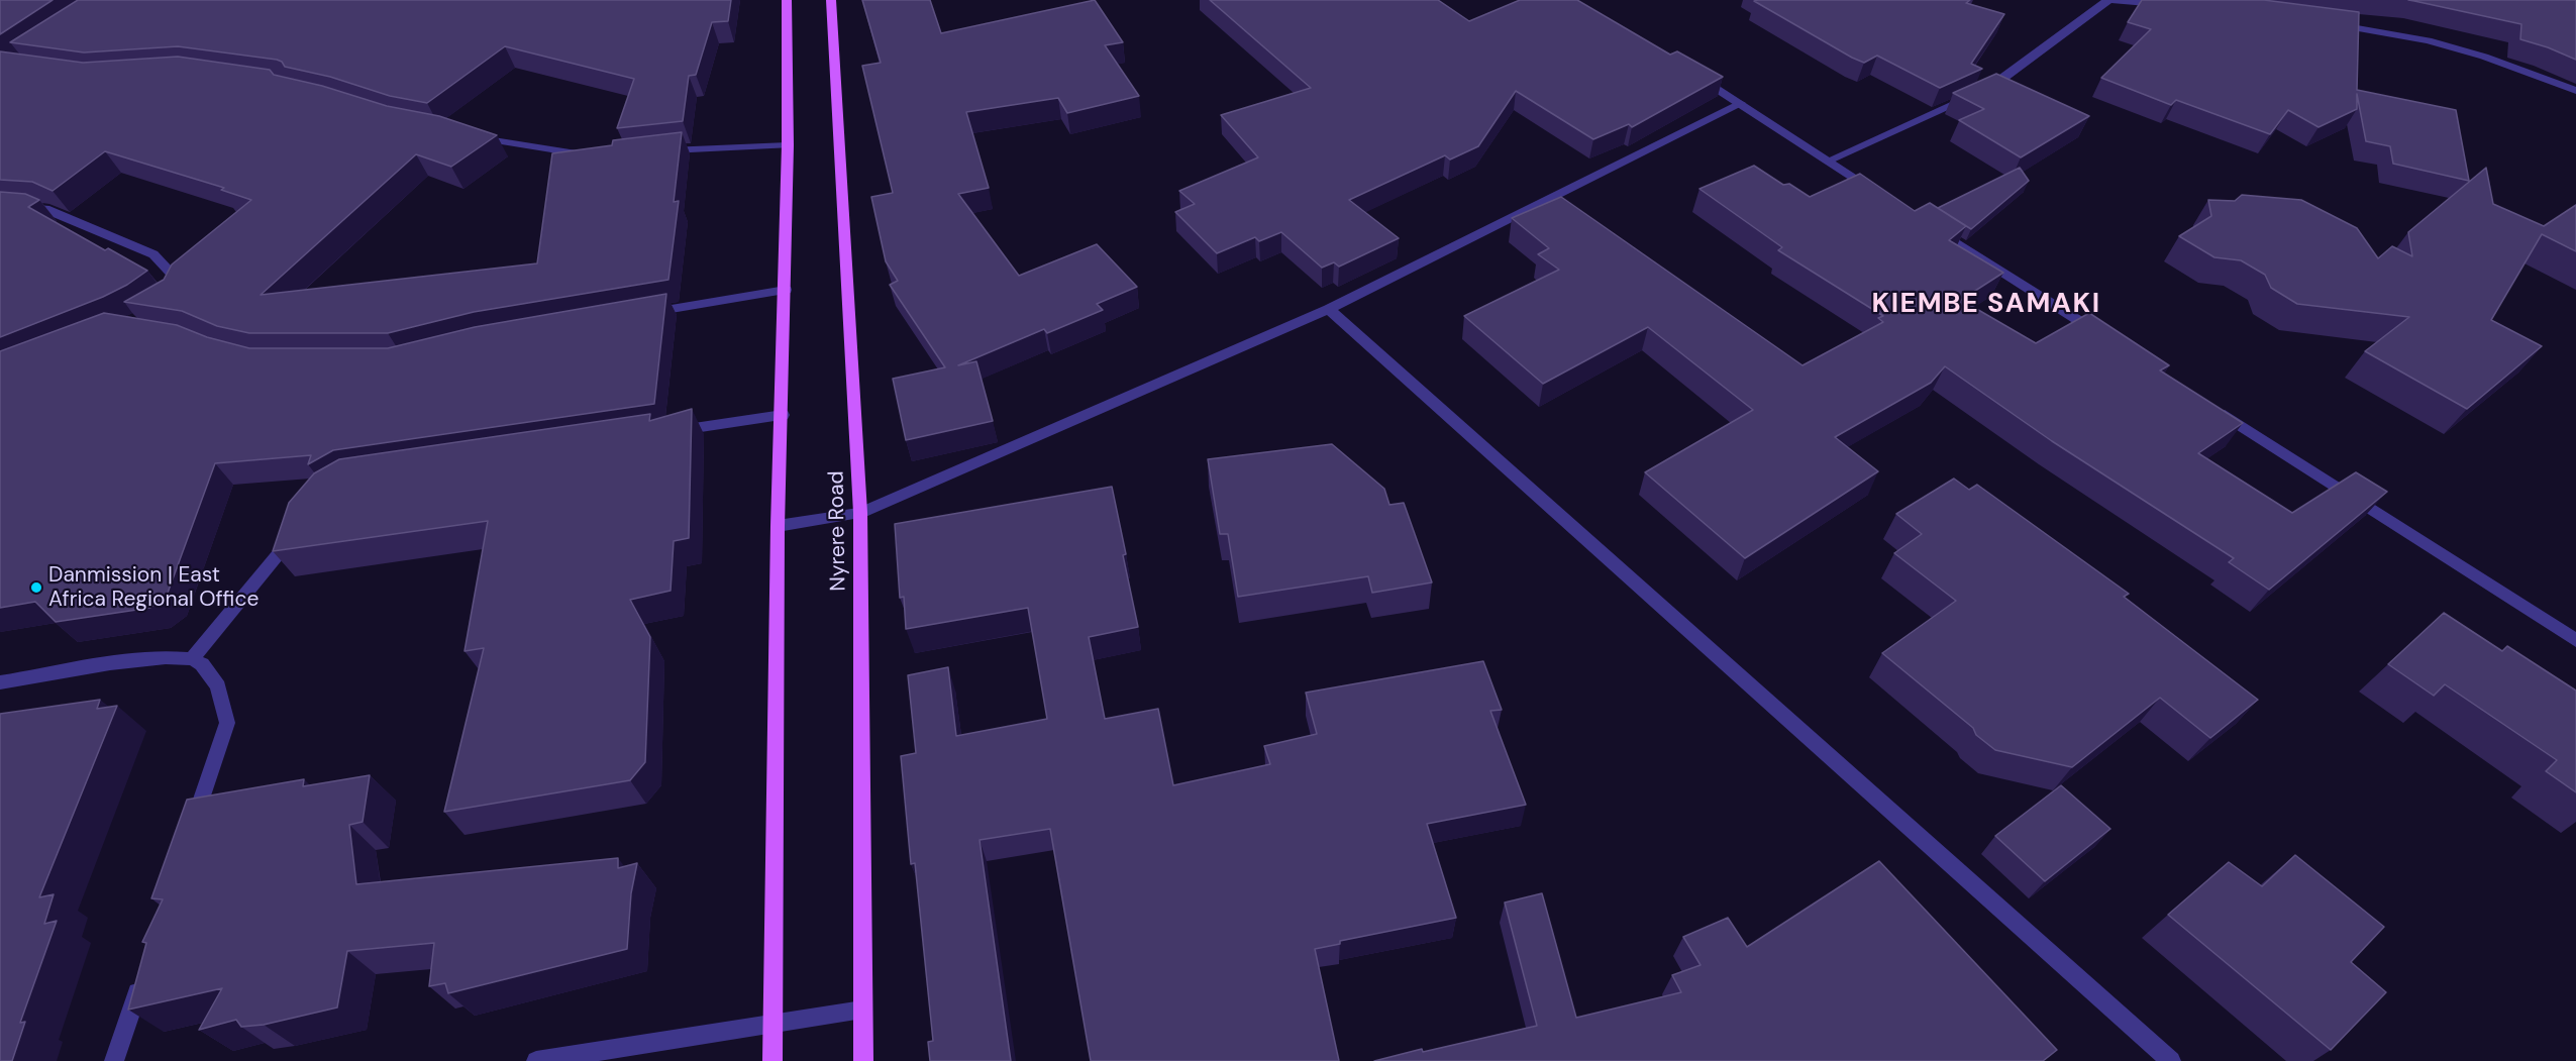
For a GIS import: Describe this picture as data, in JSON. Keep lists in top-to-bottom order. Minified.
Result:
{"streets":{"main road":["Nyrere Road"]},"districts":["KIEMBE SAMAKI"],"places":["Danmission | East Africa Regional Office"]}
